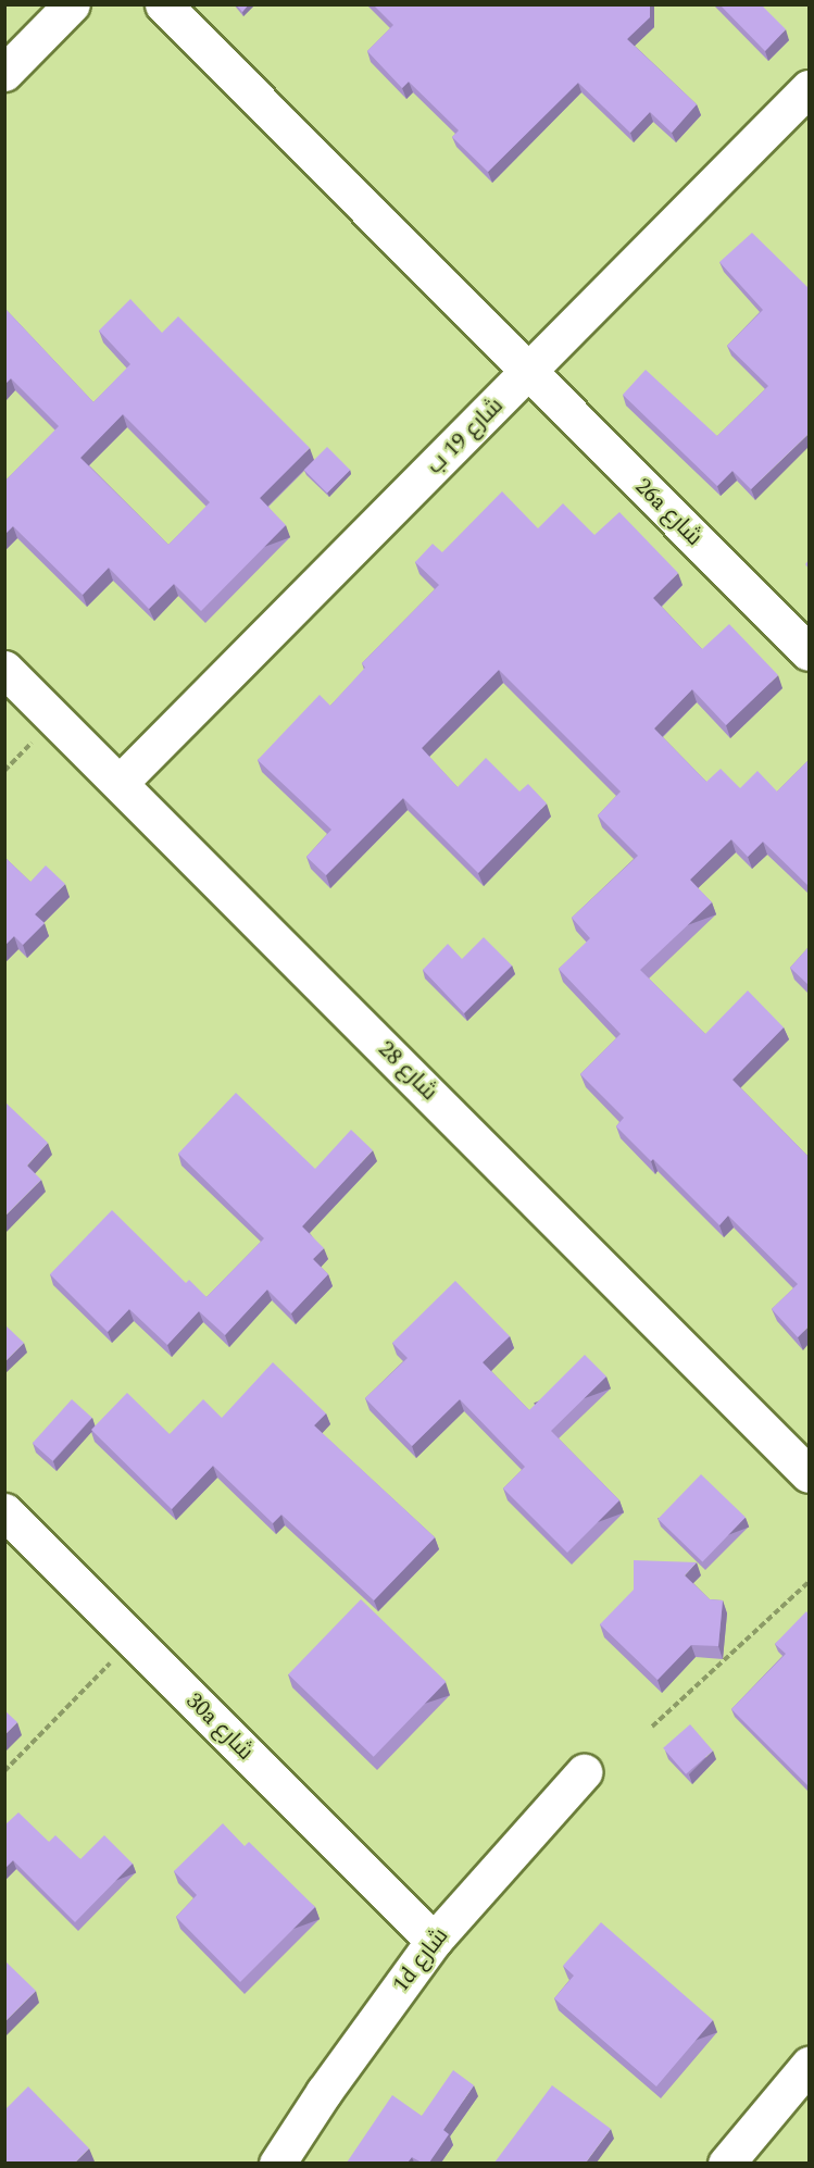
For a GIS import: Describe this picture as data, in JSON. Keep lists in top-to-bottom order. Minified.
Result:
{"streets":{"street":["شارع 19 ب","26a شارع","شارع 28","30a شارع","1d شارع"]},"crossings":[["شارع 19 ب","26a شارع"],["شارع 19 ب","شارع 28"],["30a شارع","1d شارع"]]}
